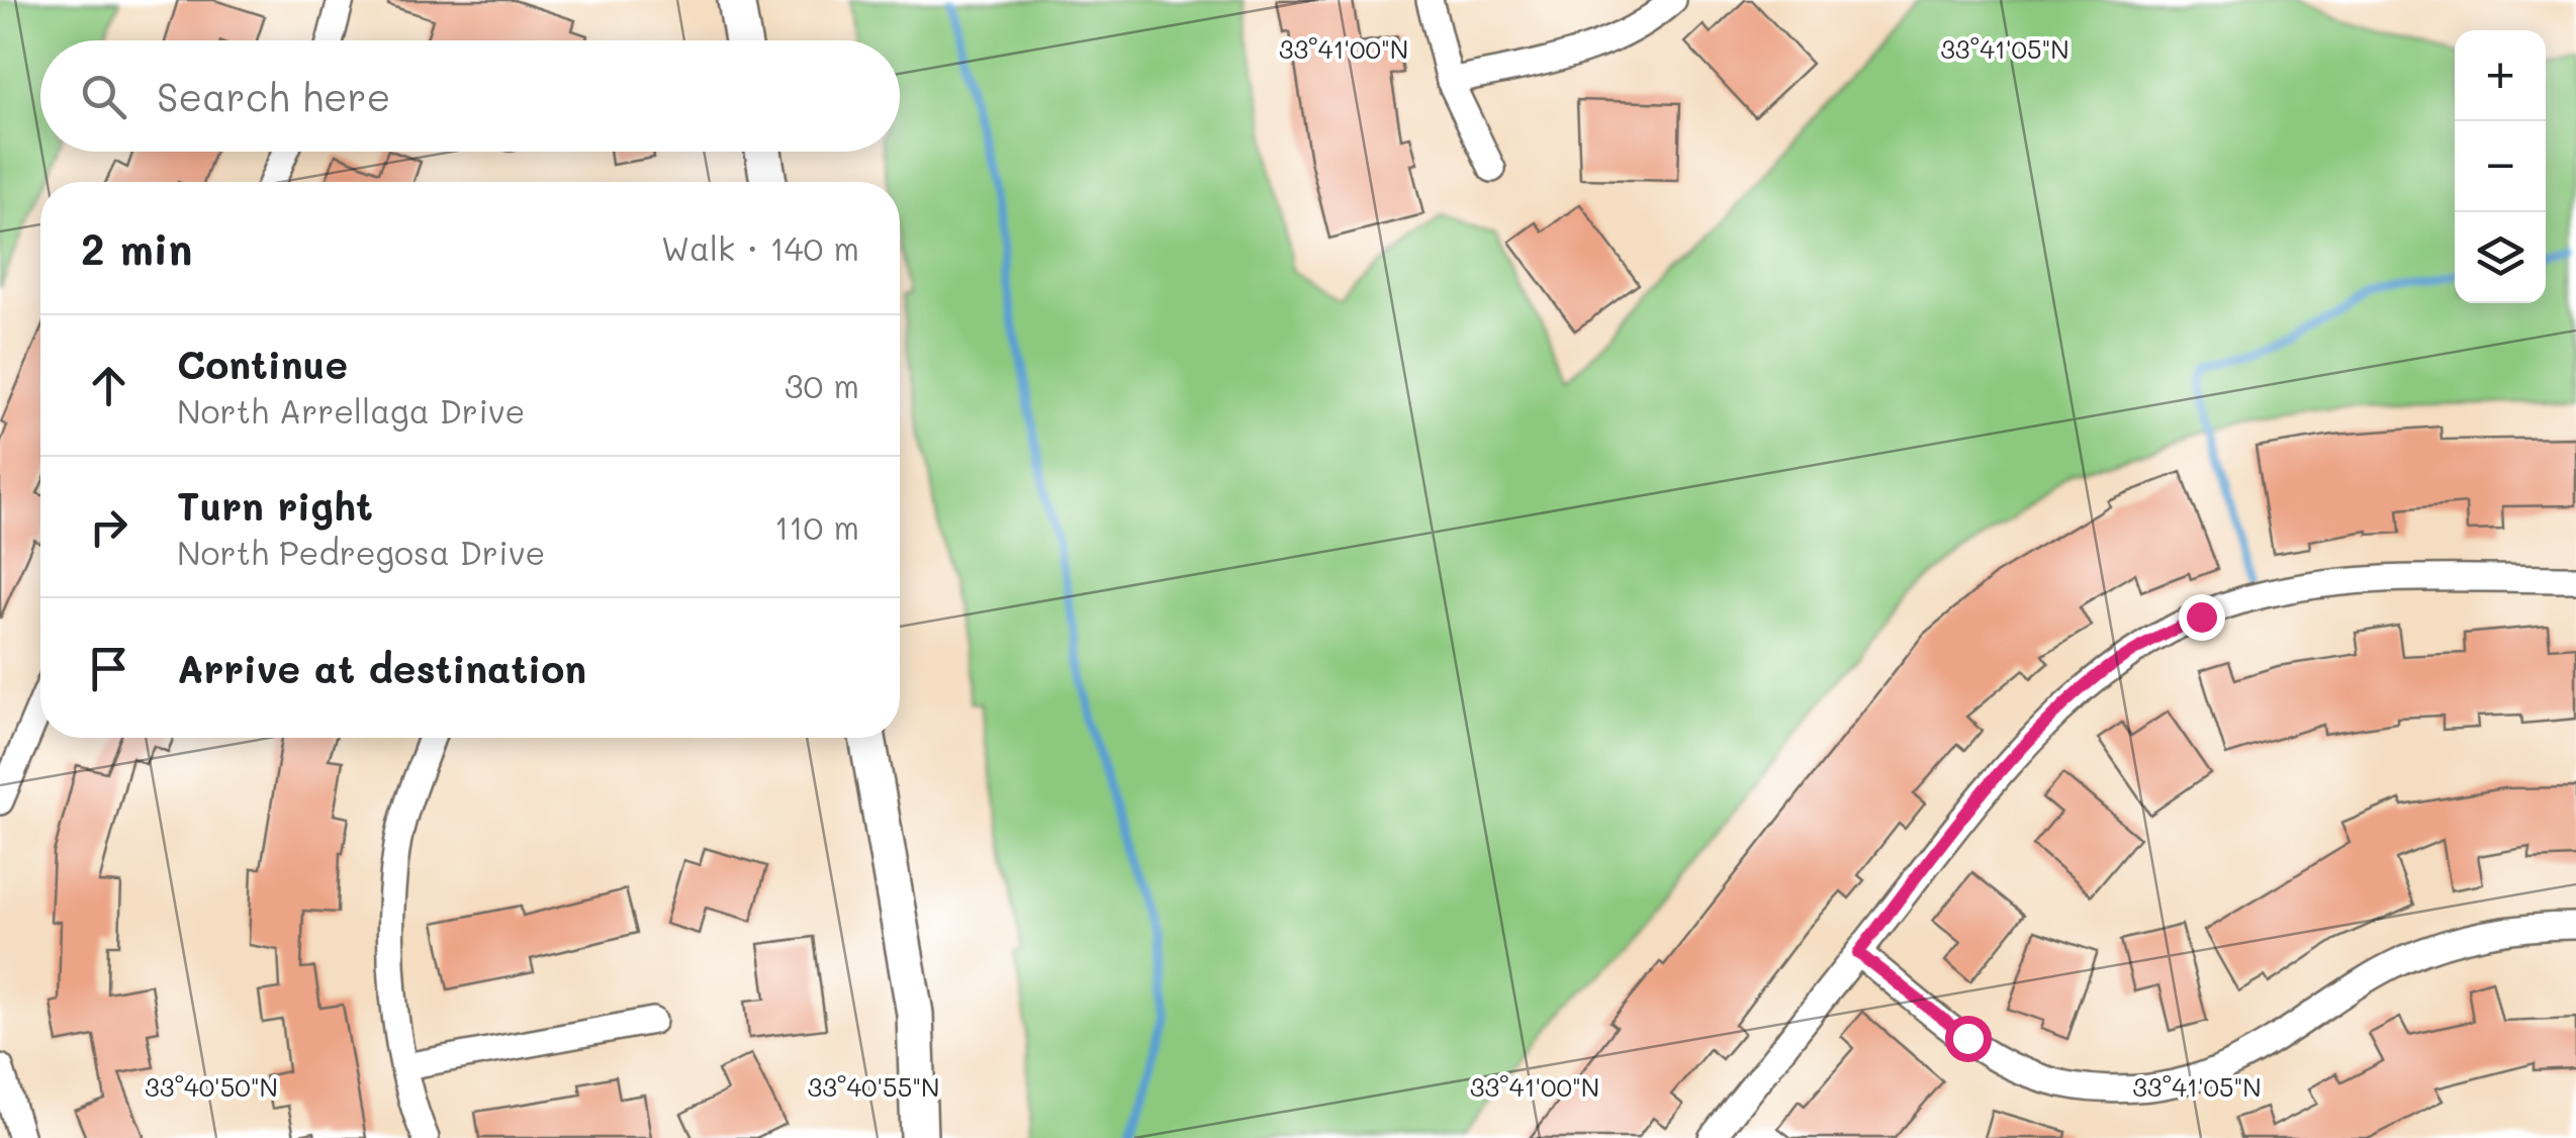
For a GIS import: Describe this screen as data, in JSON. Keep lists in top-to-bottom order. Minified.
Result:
{"page":{"map_buttons":["+","−"],"search":"Search here","heading":["2 min","Walk · 140 m"],"list":[["Continue","North Arrellaga Drive","30 m"],["Turn right","North Pedregosa Drive","110 m"],"Arrive at destination"]},"coordinates":["33°41'00\"N","33°41'05\"N","33°40'50\"N","33°40'55\"N"]}
